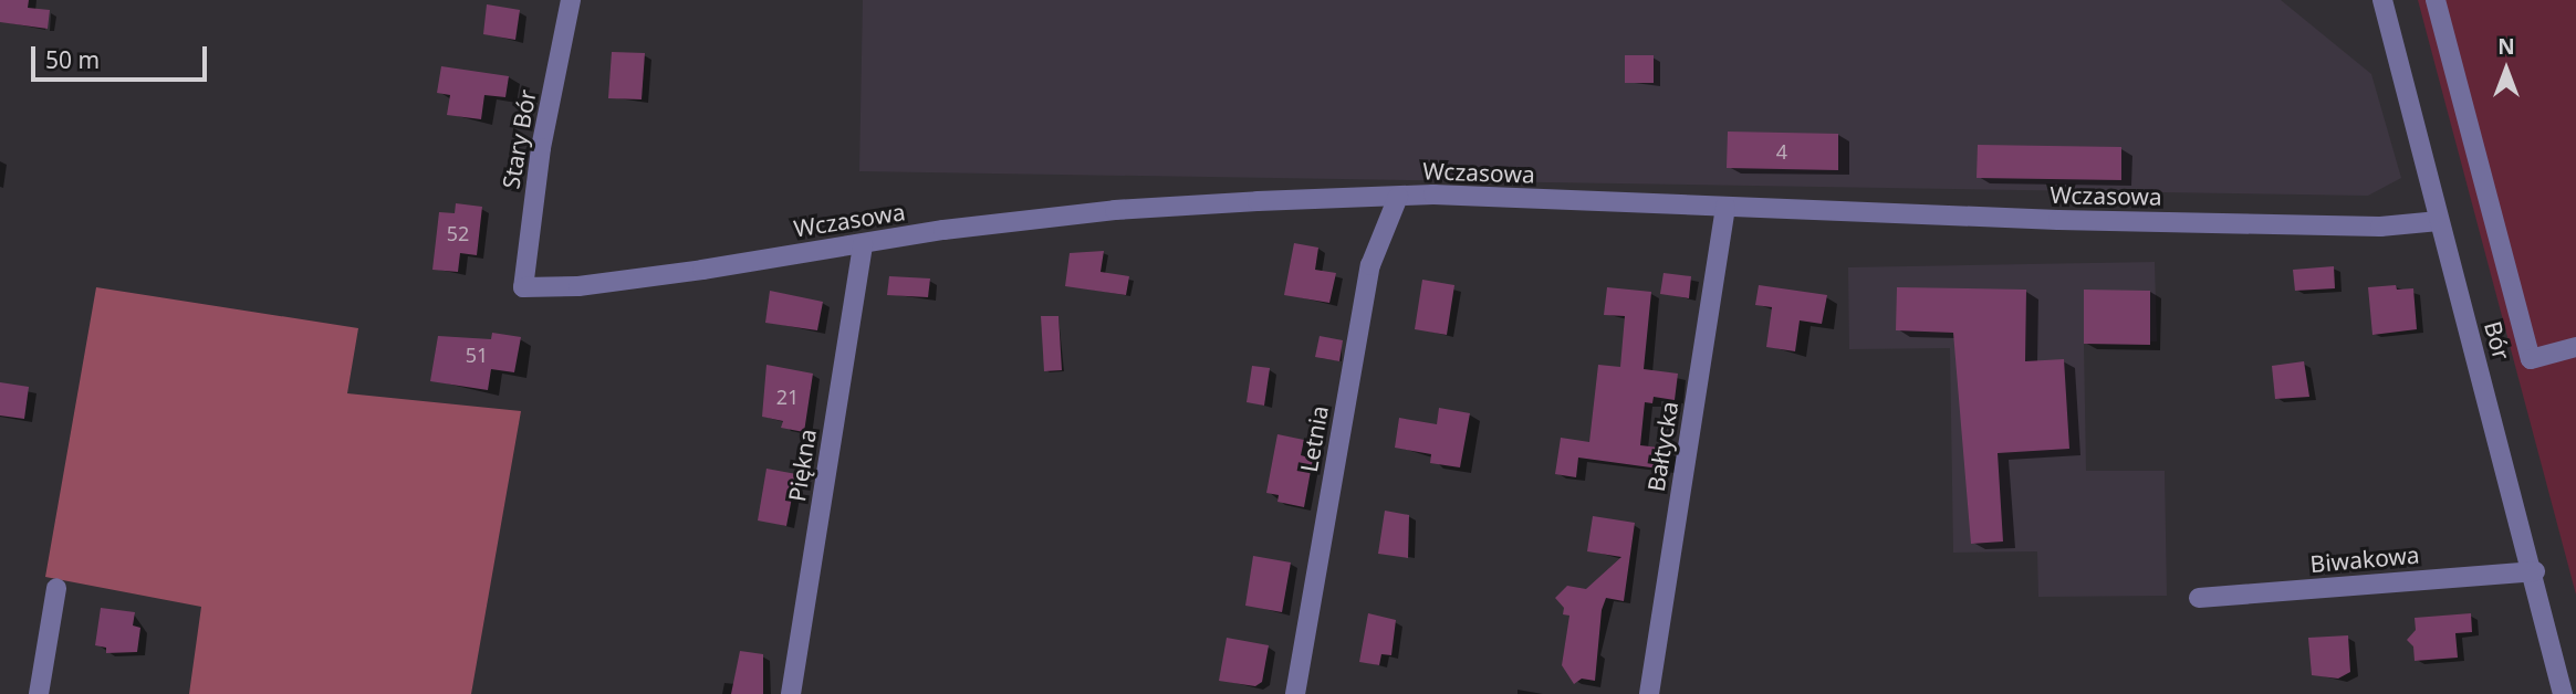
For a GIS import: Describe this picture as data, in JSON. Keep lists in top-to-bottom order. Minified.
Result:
{"streets":{"street":["Stary Bór","Wczasowa","Bór","Letnia","Bałtycka","Piękna","Biwakowa"]},"crossings":[["Stary Bór","Wczasowa"],["Wczasowa","Bór"],["Wczasowa","Letnia"],["Wczasowa","Bałtycka"],["Wczasowa","Piękna"],["Bór","Biwakowa"]],"house_numbers":["4","52","51","21"],"scale_bar":"50 m","north":"top"}
